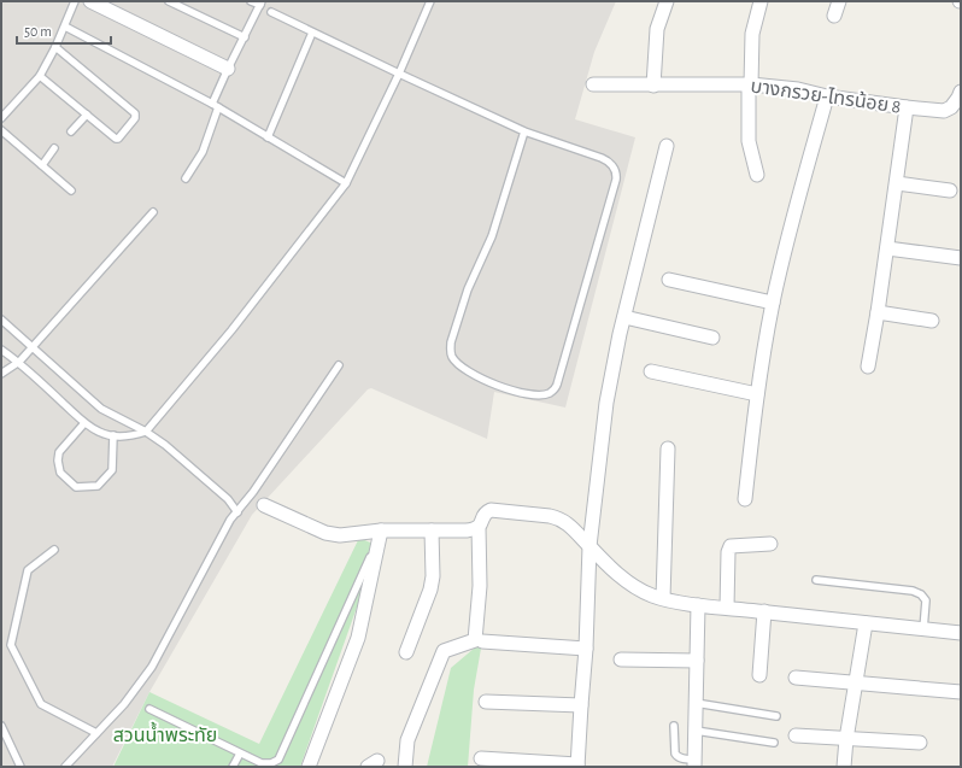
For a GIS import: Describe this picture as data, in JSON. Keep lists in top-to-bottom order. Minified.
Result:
{"streets":{"street":["บางกรวย-ไทรน้อย 8"]},"parks":["สวนน้ำพระทัย"],"scale_bar":"50 m"}
